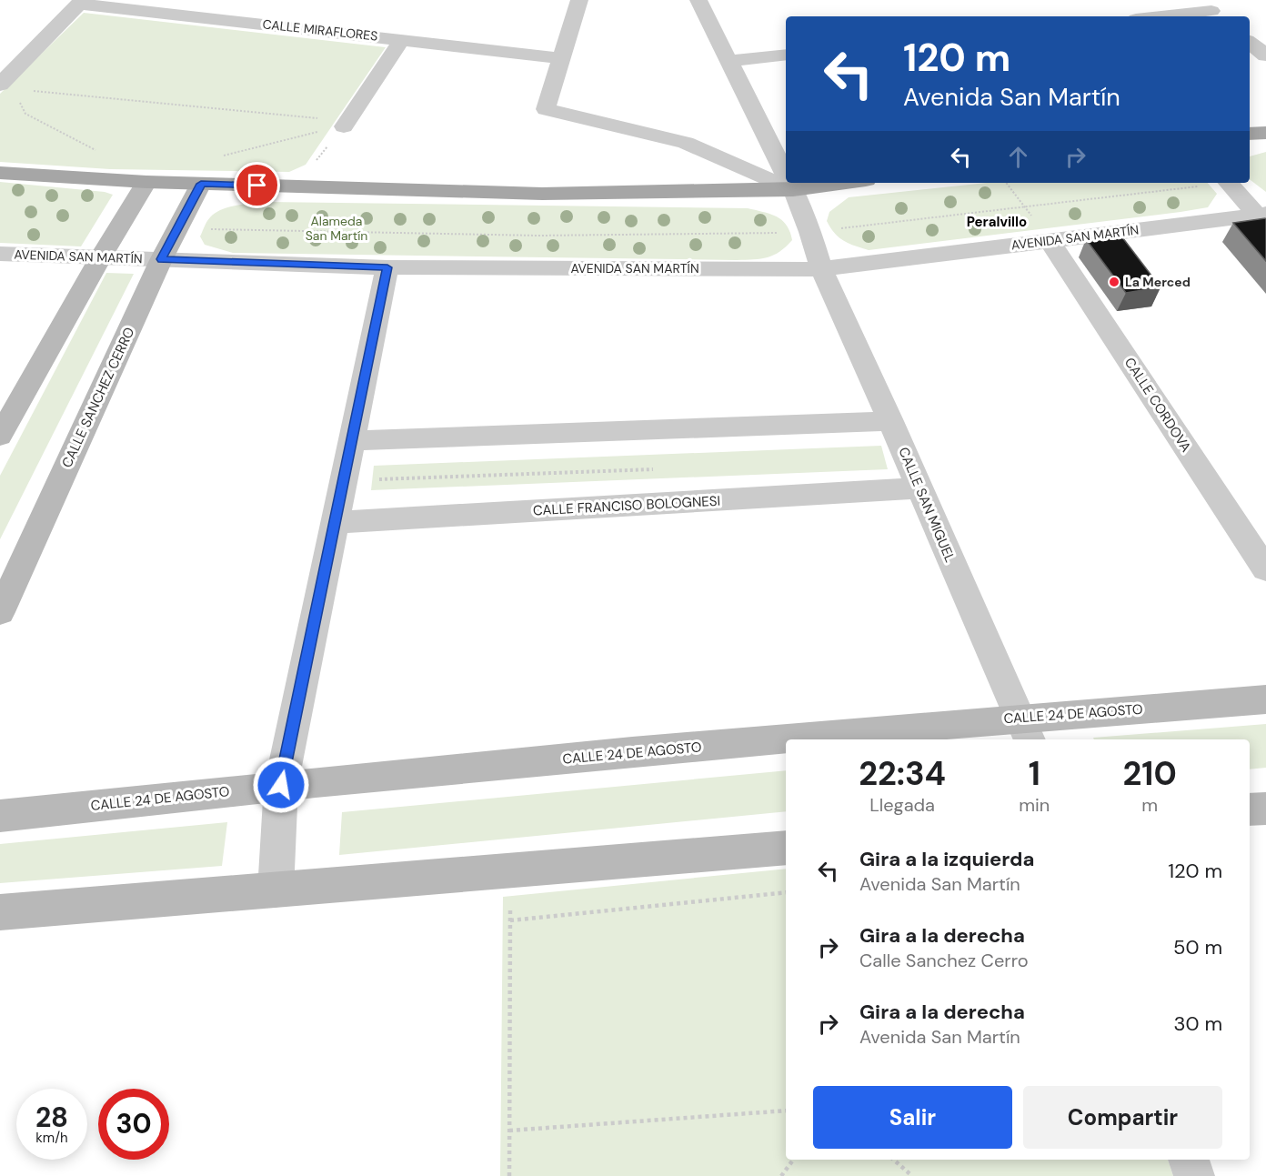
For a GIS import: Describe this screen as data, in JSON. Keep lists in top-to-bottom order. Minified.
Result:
{"streets":{"street":["CALLE MIRAFLORES","AVENIDA SAN MARTÍN","CALLE SANCHEZ CERRO","CALLE CORDOVA","CALLE SAN MIGUEL","CALLE FRANCISO BOLOGNESI","CALLE 24 DE AGOSTO"]},"crossings":[["AVENIDA SAN MARTÍN","CALLE SANCHEZ CERRO"],["AVENIDA SAN MARTÍN","CALLE CORDOVA"],["AVENIDA SAN MARTÍN","CALLE SAN MIGUEL"],["CALLE SAN MIGUEL","CALLE FRANCISO BOLOGNESI"],["CALLE SAN MIGUEL","CALLE 24 DE AGOSTO"]],"districts":["Peralvillo"],"parks":["Alameda San Martín"],"places":["La Merced"],"page":{"turn":["120 m","Avenida San Martín"],"eta":["22:34","Llegada","1","min","210","m"],"list":[{"name":"Gira a la izquierda","note":"Avenida San Martín","value":"120 m"},{"name":"Gira a la derecha","note":"Calle Sanchez Cerro","value":"50 m"},{"name":"Gira a la derecha","note":"Avenida San Martín","value":"30 m"}],"buttons":["Salir","Compartir"],"speed":"28 km/h","limit":"30"}}
